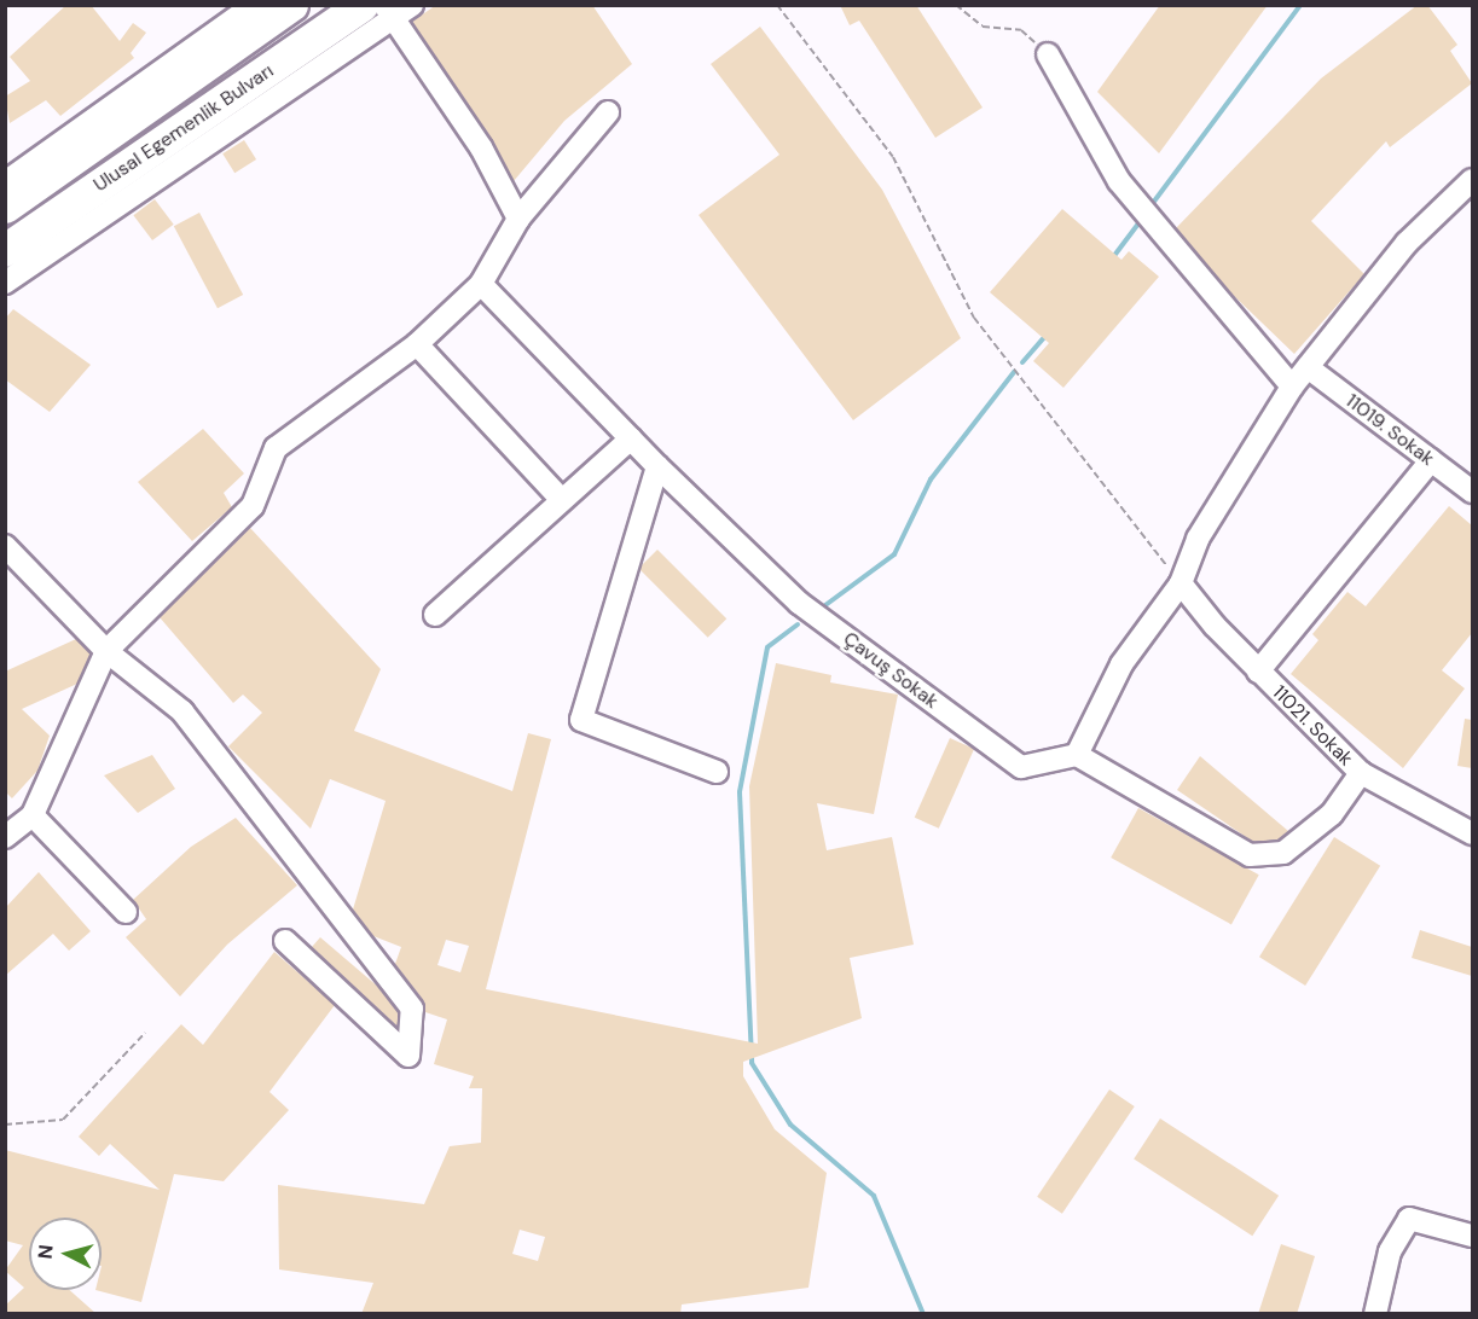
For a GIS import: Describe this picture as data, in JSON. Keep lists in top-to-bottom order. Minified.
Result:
{"streets":{"highway":["Ulusal Egemenlik Bulvarı"],"street":["11019. Sokak","Çavuş Sokak","11021. Sokak"]},"north":"left"}
